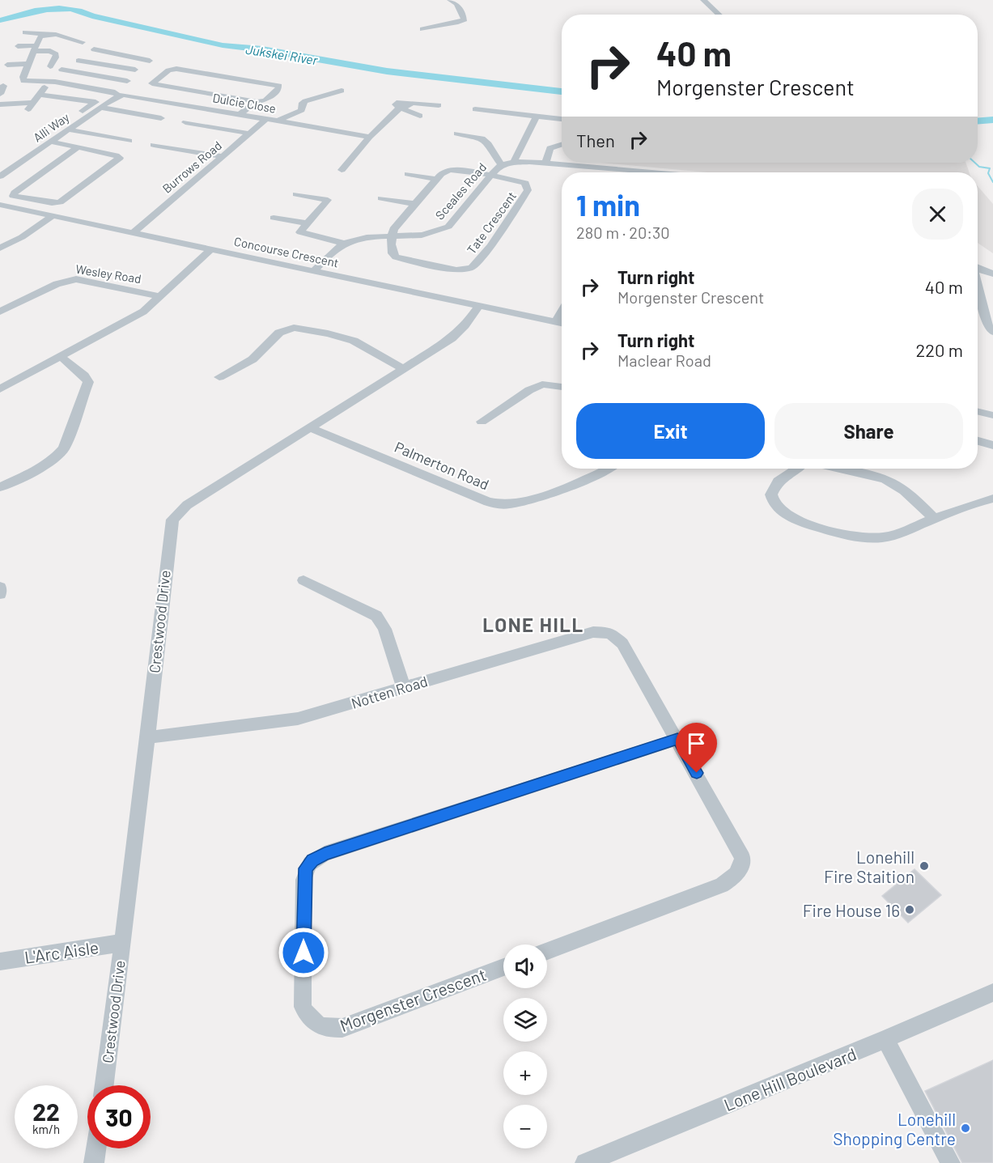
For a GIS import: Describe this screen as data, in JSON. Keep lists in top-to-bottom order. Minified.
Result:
{"streets":{"street":["Dulcie Close","Alli Way","Burrows Road","Sceales Road","Tate Crescent","Concourse Crescent","Wesley Road","Palmerton Road","Crestwood Drive","Notten Road","L'Arc Aisle","Morgenster Crescent","Lone Hill Boulevard"]},"crossings":[["Dulcie Close","Alli Way"],["Dulcie Close","Burrows Road"],["Burrows Road","Concourse Crescent"],["Sceales Road","Tate Crescent"],["Sceales Road","Concourse Crescent"],["Concourse Crescent","Crestwood Drive"],["Palmerton Road","Crestwood Drive"],["Crestwood Drive","Notten Road"],["Crestwood Drive","L'Arc Aisle"],["Notten Road","Morgenster Crescent"]],"districts":["LONE HILL"],"water":["Jukskei River"],"places":["Lonehill Fire Staition","Fire House 16","Lonehill Shopping Centre"],"page":{"turn":["40 m","Morgenster Crescent"],"then":"Then","heading":["1 min","280 m · 20:30"],"list":[{"name":"Turn right","note":"Morgenster Crescent","value":"40 m"},{"name":"Turn right","note":"Maclear Road","value":"220 m"}],"buttons":["Exit","Share"],"map_buttons":["+","−"],"speed":"22 km/h","limit":"30"}}
